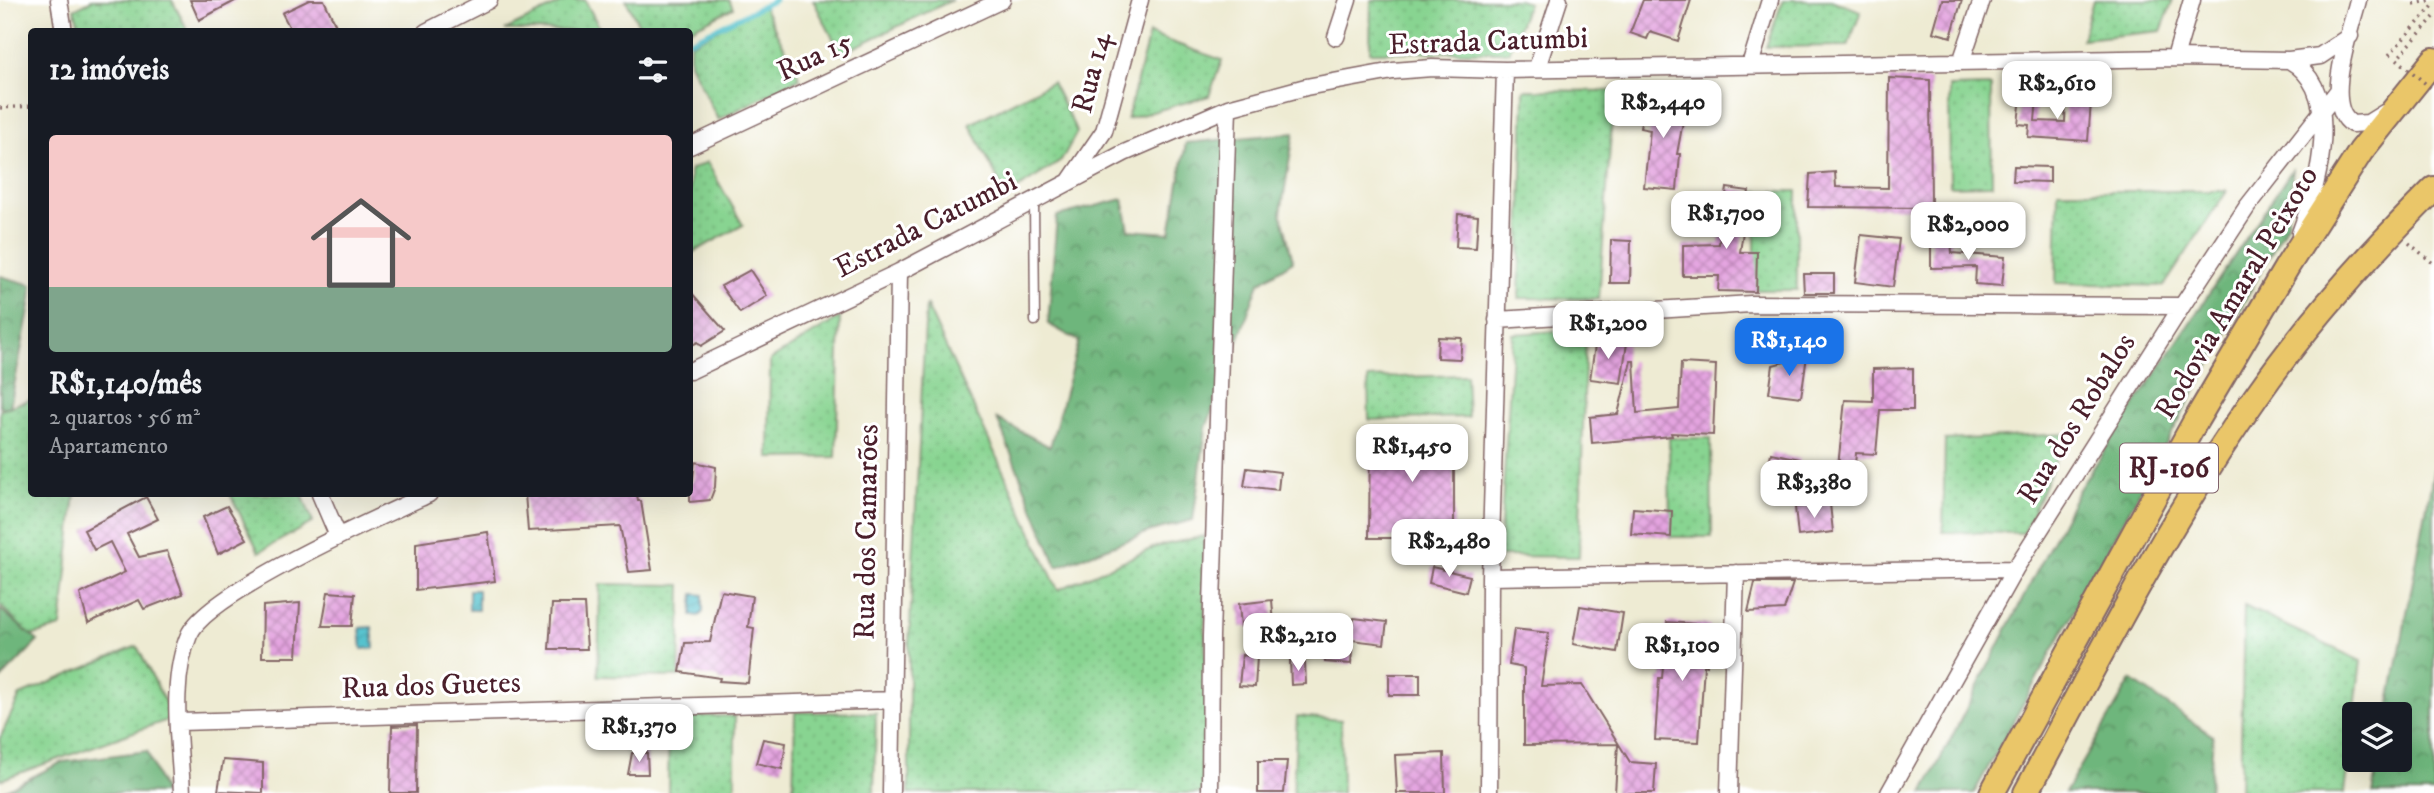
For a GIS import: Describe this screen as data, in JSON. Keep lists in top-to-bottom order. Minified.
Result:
{"streets":{"highway":["Rodovia Amaral Peixoto","RJ-106"],"street":["Estrada Catumbi","Rua 15","Rua 14","Rua dos Robalos","Rua dos Camarões","Rua dos Guetes"]},"crossings":[["Estrada Catumbi","Rua 14"],["Estrada Catumbi","Rua dos Camarões"],["Rua dos Camarões","Rua dos Guetes"]],"page":{"heading":"12 imóveis","price":["R$2,610","R$2,440","R$1,700","R$2,000","R$1,200","R$1,140","R$1,450","R$3,380","R$2,480","R$2,210","R$1,100","R$1,370"],"list":[{"name":"R$1,140/mês","note":"2 quartos · 56 m² · Apartamento"}]}}
